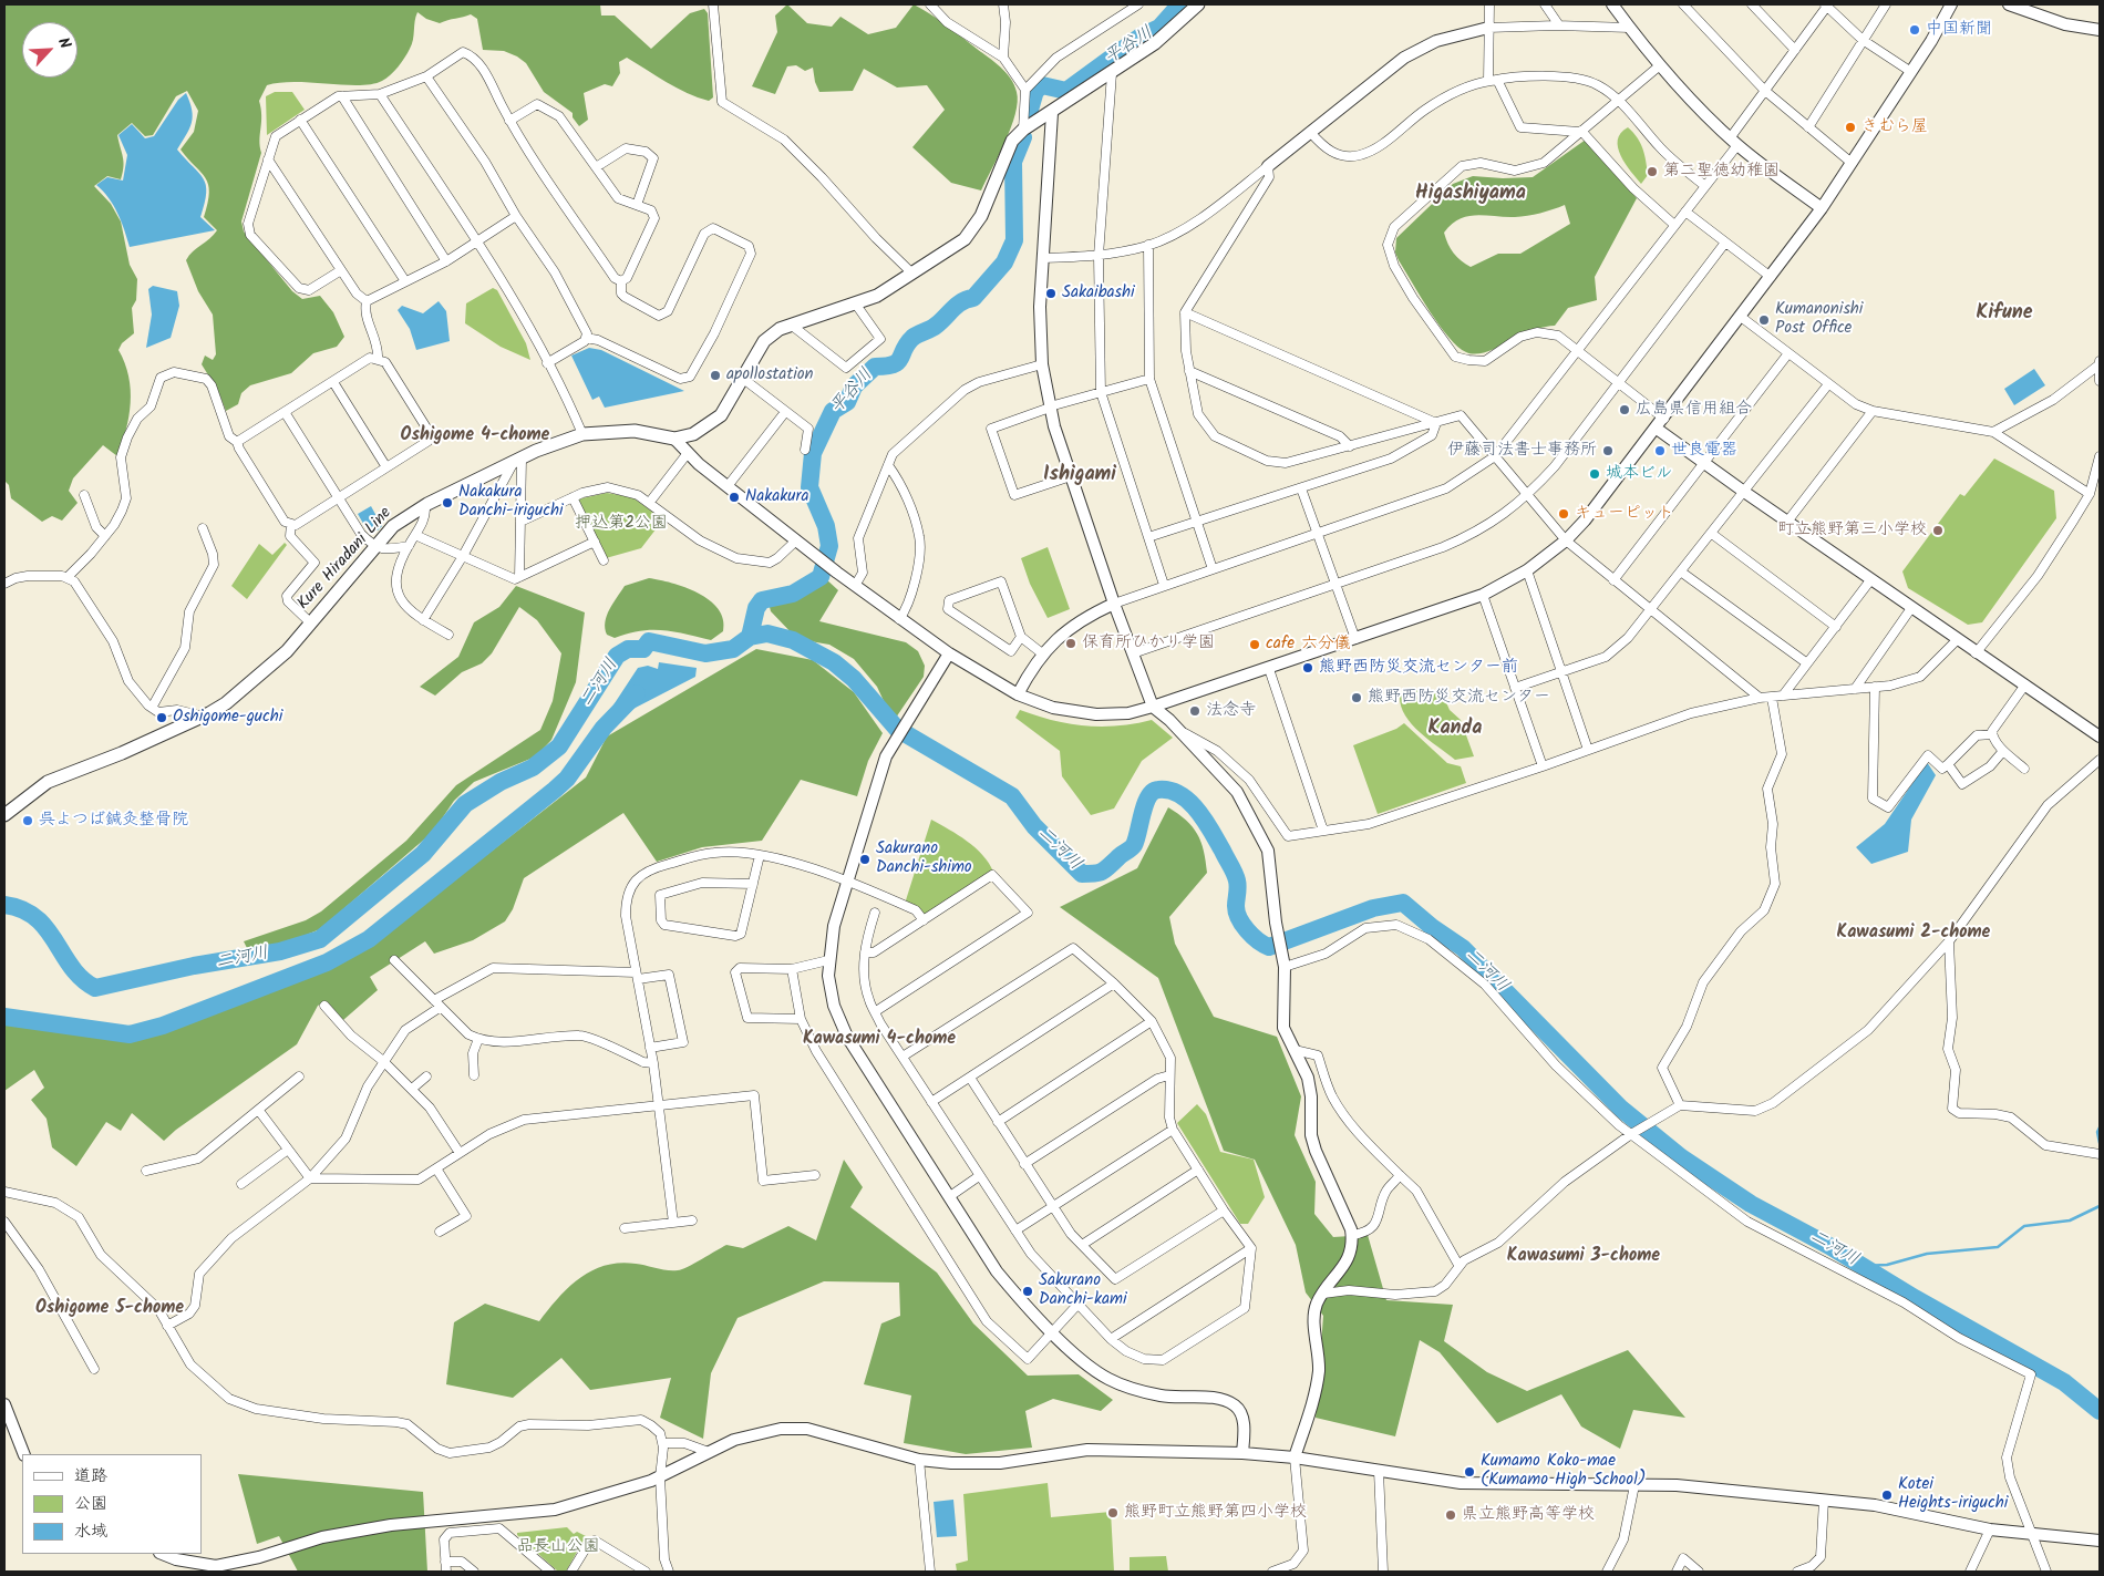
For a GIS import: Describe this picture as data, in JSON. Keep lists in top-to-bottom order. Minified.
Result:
{"streets":{"main road":["Kure Hiradani Line"]},"districts":["Higashiyama","Kifune","Oshigome 4-chome","Ishigami","Kanda","Kawasumi 2-chome","Kawasumi 4-chome","Kawasumi 3-chome","Oshigome 5-chome"],"water":["平谷川","二河川"],"parks":["押込第2公園","品長山公園"],"places":["中国新聞","きむら屋","第二聖徳幼稚園","Sakaibashi","Kumanonishi Post Office","apollostation","広島県信用組合","伊藤司法書士事務所","世良電器","城本ビル","Nakakura","Nakakura Danchi-iriguchi","キューピット","町立熊野第三小学校","保育所ひかり学園","cafe 六分儀","熊野西防災交流センター前","熊野西防災交流センター","法念寺","Oshigome-guchi","呉よつば鍼灸整骨院","Sakurano Danchi-shimo","Sakurano Danchi-kami","Kumamo Koko-mae (Kumamo High School)","Kotei Heights-iriguchi","熊野町立熊野第四小学校","県立熊野高等学校"],"legend":["道路","公園","水域"],"north":"top right"}
